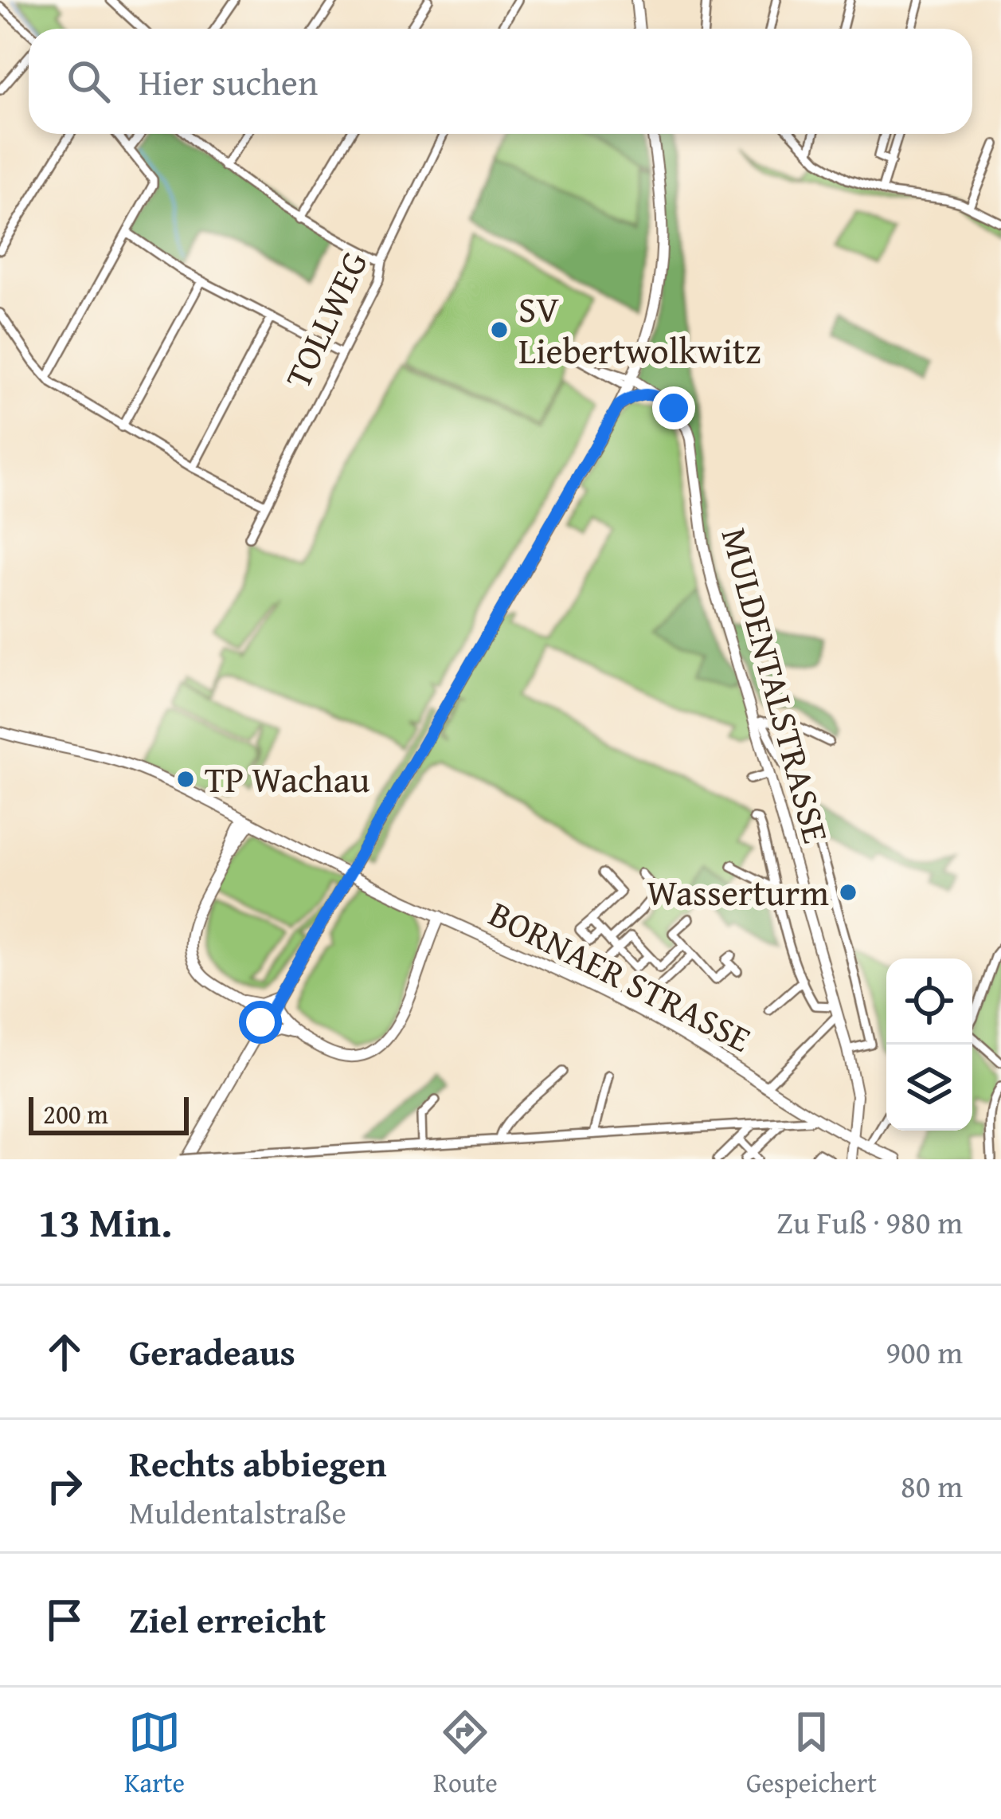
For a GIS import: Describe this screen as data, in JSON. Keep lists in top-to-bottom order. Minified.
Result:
{"streets":{"main road":["MULDENTALSTRASSE","BORNAER STRASSE"],"street":["TOLLWEG"]},"crossings":[["MULDENTALSTRASSE","BORNAER STRASSE"]],"places":["SV Liebertwolkwitz","TP Wachau","Wasserturm"],"scale_bar":"200 m","page":{"search":"Hier suchen","scale":"200 m","heading":["13 Min.","Zu Fuß · 980 m"],"list":[["Geradeaus","900 m"],["Rechts abbiegen","Muldentalstraße","80 m"],"Ziel erreicht"],"nav":["Karte","Route","Gespeichert"]}}
